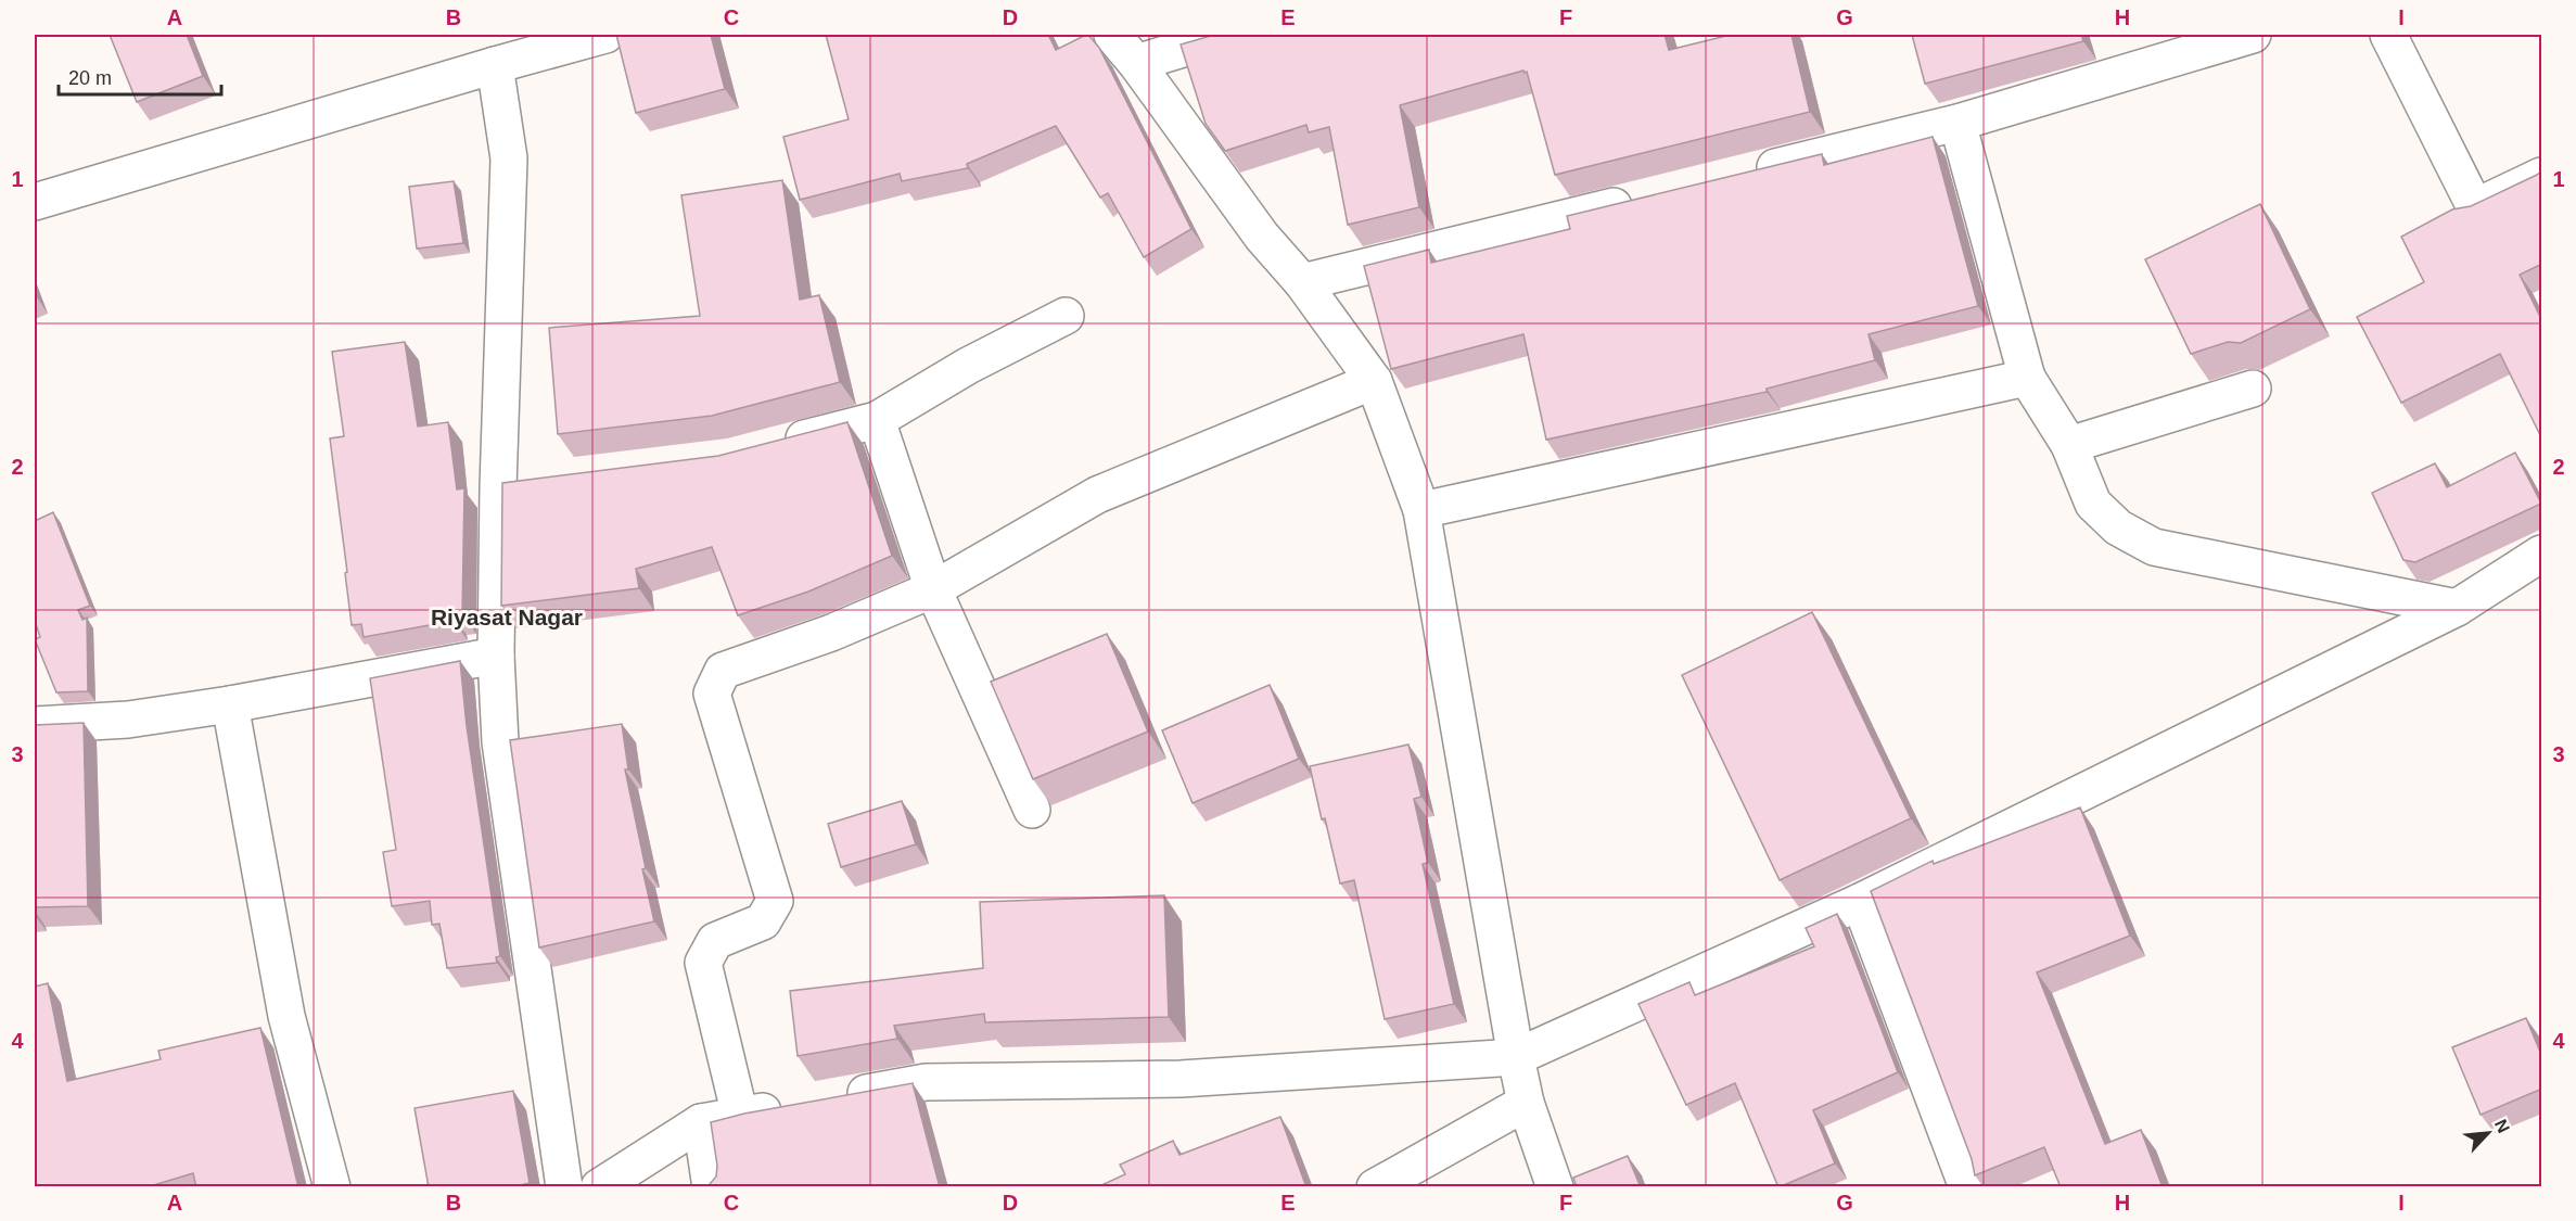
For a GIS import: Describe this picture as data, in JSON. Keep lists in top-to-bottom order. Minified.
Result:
{"districts":["Riyasat Nagar"],"scale_bar":"20 m","north":"top right","grid":{"columns":["A","B","C","D","E","F","G","H","I"],"rows":["1","2","3","4"]}}
